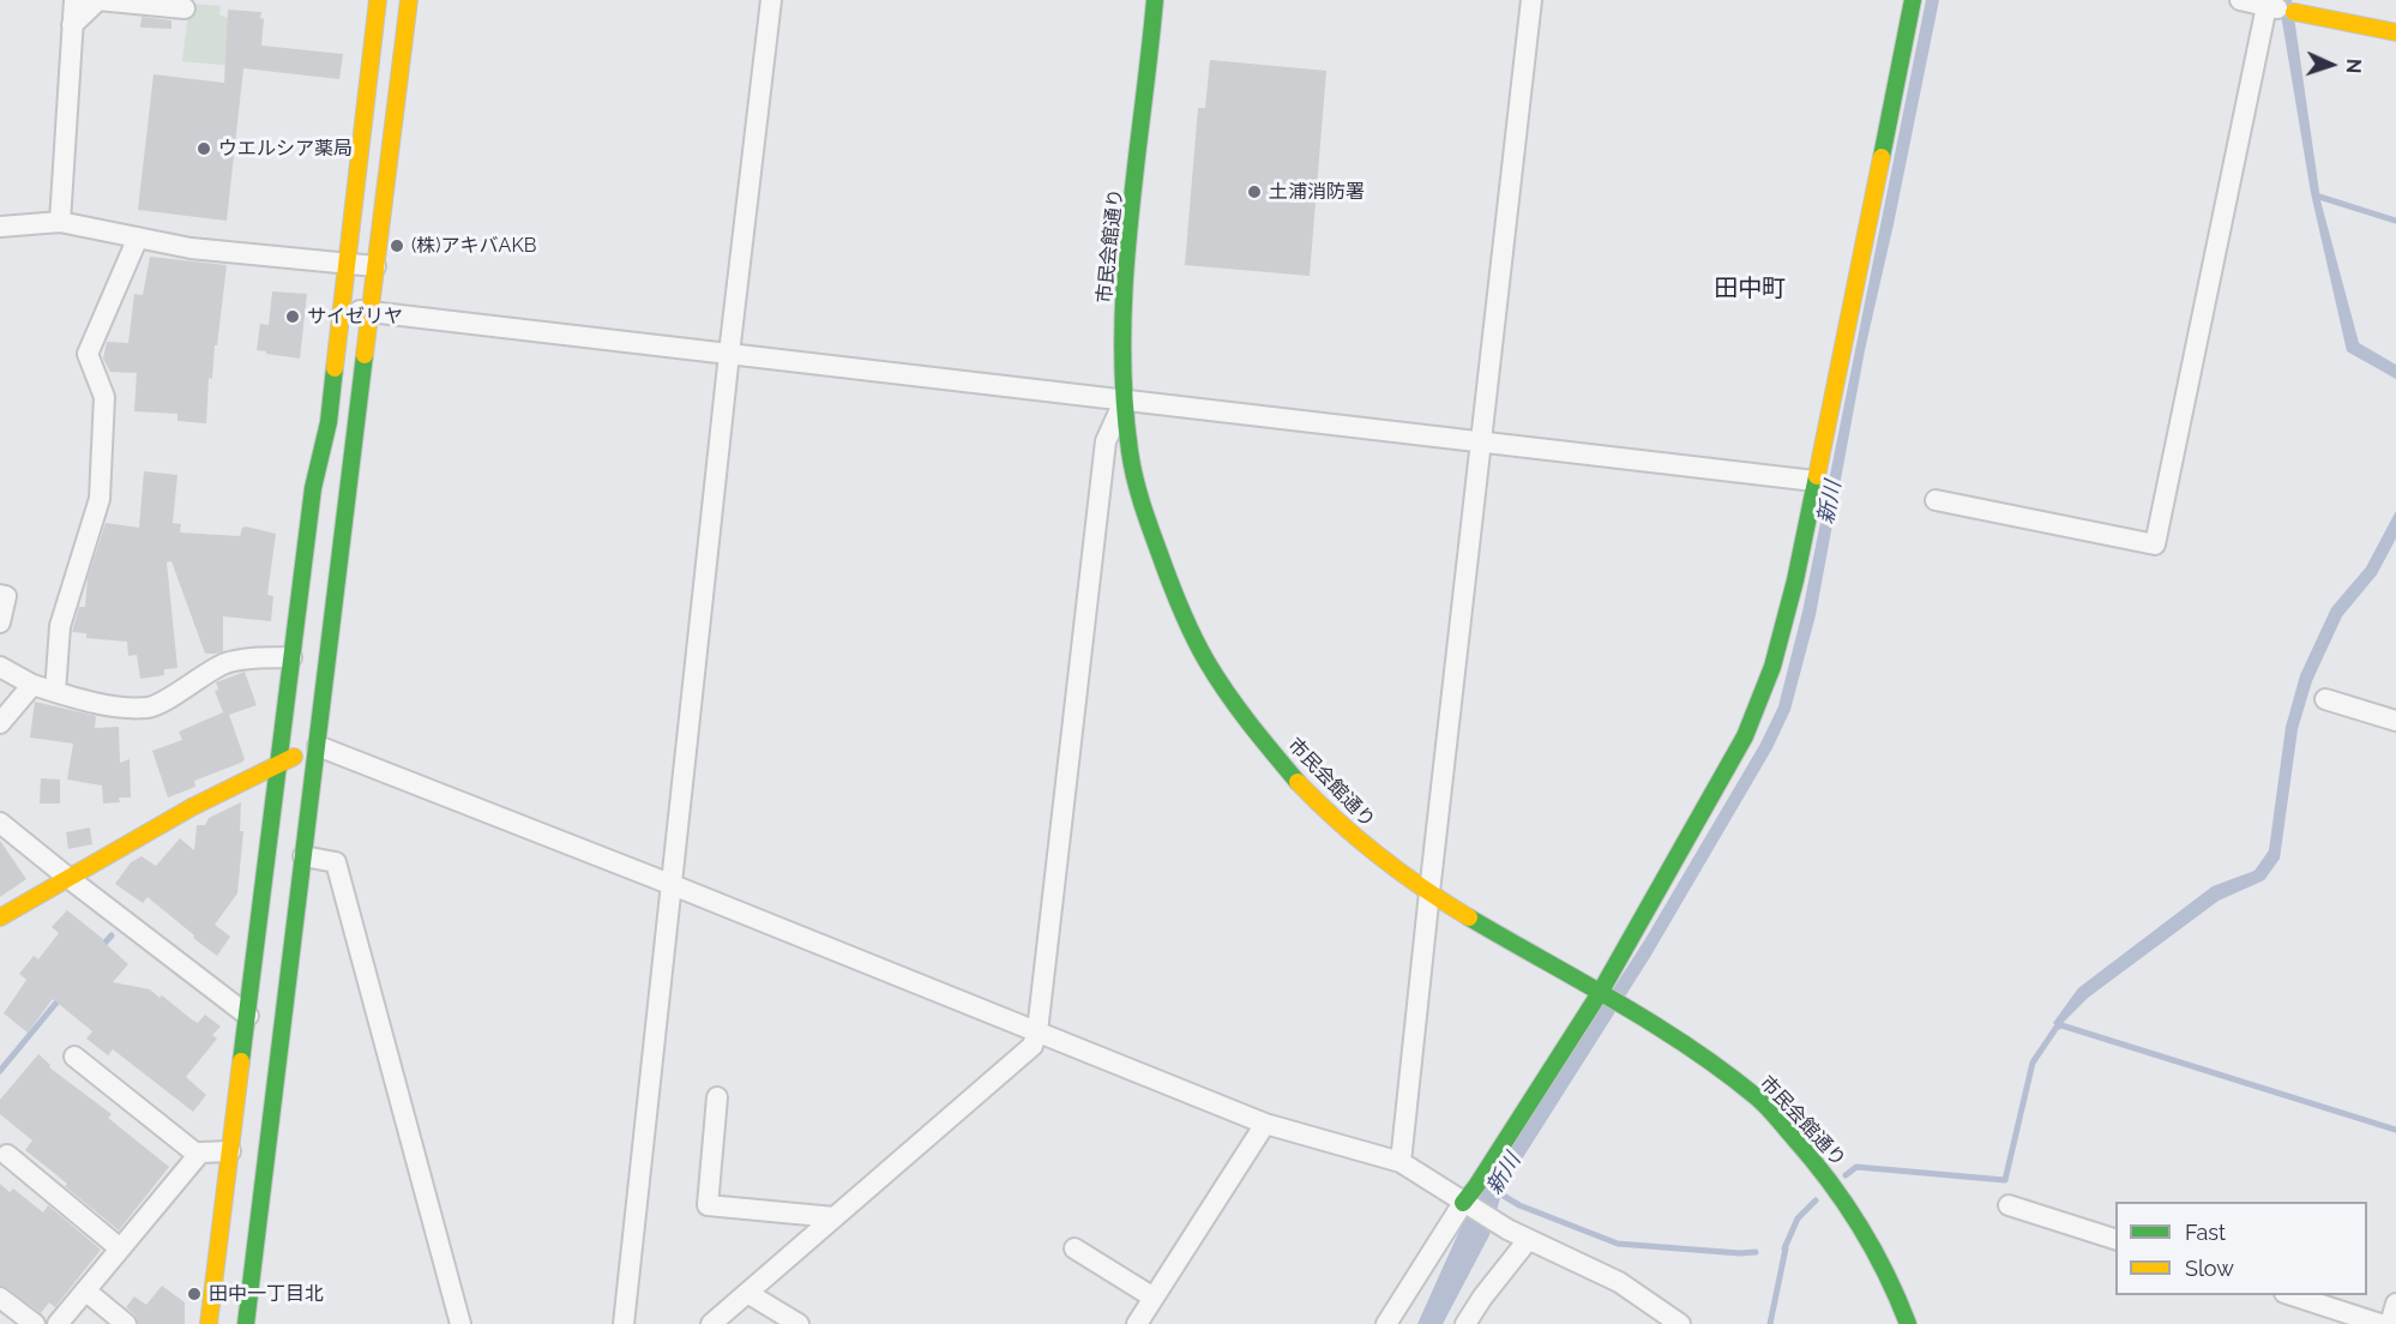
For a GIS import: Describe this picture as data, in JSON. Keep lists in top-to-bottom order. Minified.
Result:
{"streets":{"street":["市民会館通り"]},"districts":["田中町"],"water":["新川"],"places":["ウエルシア薬局","土浦消防署","(株)アキバAKB","サイゼリヤ","田中一丁目北"],"legend":["Fast","Slow"],"north":"right"}
